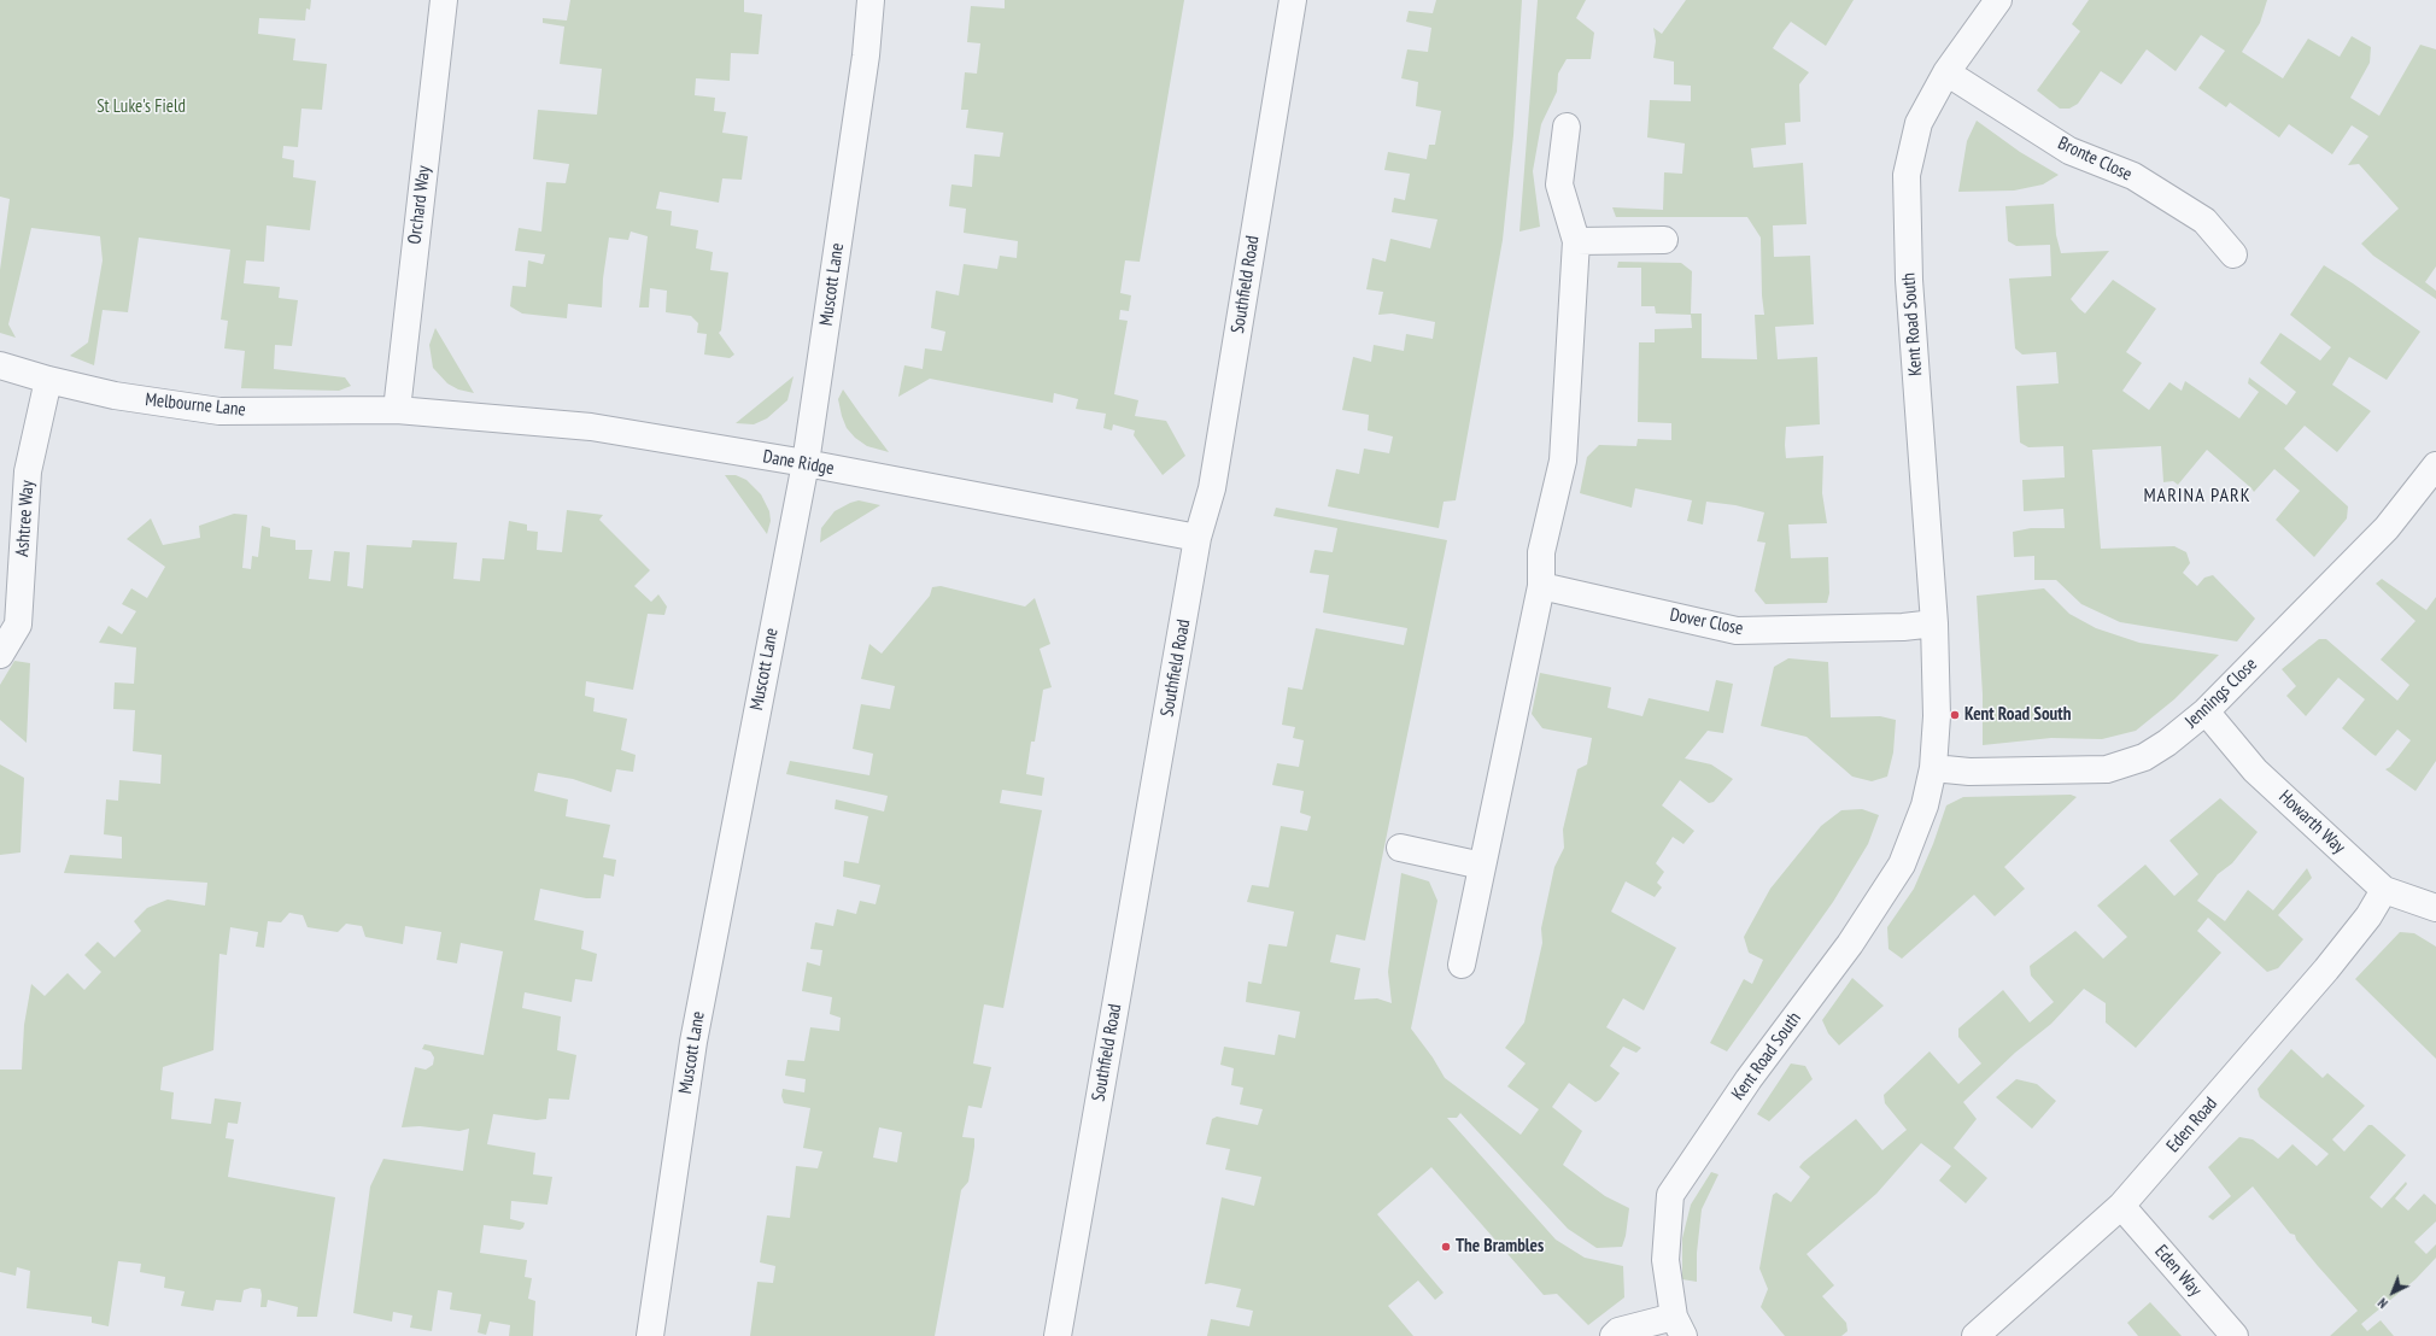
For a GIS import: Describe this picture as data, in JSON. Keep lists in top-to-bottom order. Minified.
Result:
{"streets":{"street":["Bronte Close","Orchard Way","Muscott Lane","Southfield Road","Kent Road South","Melbourne Lane","Dane Ridge","Ashtree Way","Dover Close","Jennings Close","Howarth Way","Eden Road","Eden Way"]},"crossings":[["Bronte Close","Kent Road South"],["Orchard Way","Melbourne Lane"],["Orchard Way","Dane Ridge"],["Muscott Lane","Dane Ridge"],["Southfield Road","Dane Ridge"],["Kent Road South","Dover Close"],["Kent Road South","Jennings Close"],["Melbourne Lane","Dane Ridge"],["Melbourne Lane","Ashtree Way"],["Jennings Close","Howarth Way"],["Howarth Way","Eden Road"],["Eden Road","Eden Way"]],"districts":["MARINA PARK"],"parks":["St Luke's Field"],"places":["Kent Road South","The Brambles"],"north":"bottom left"}
